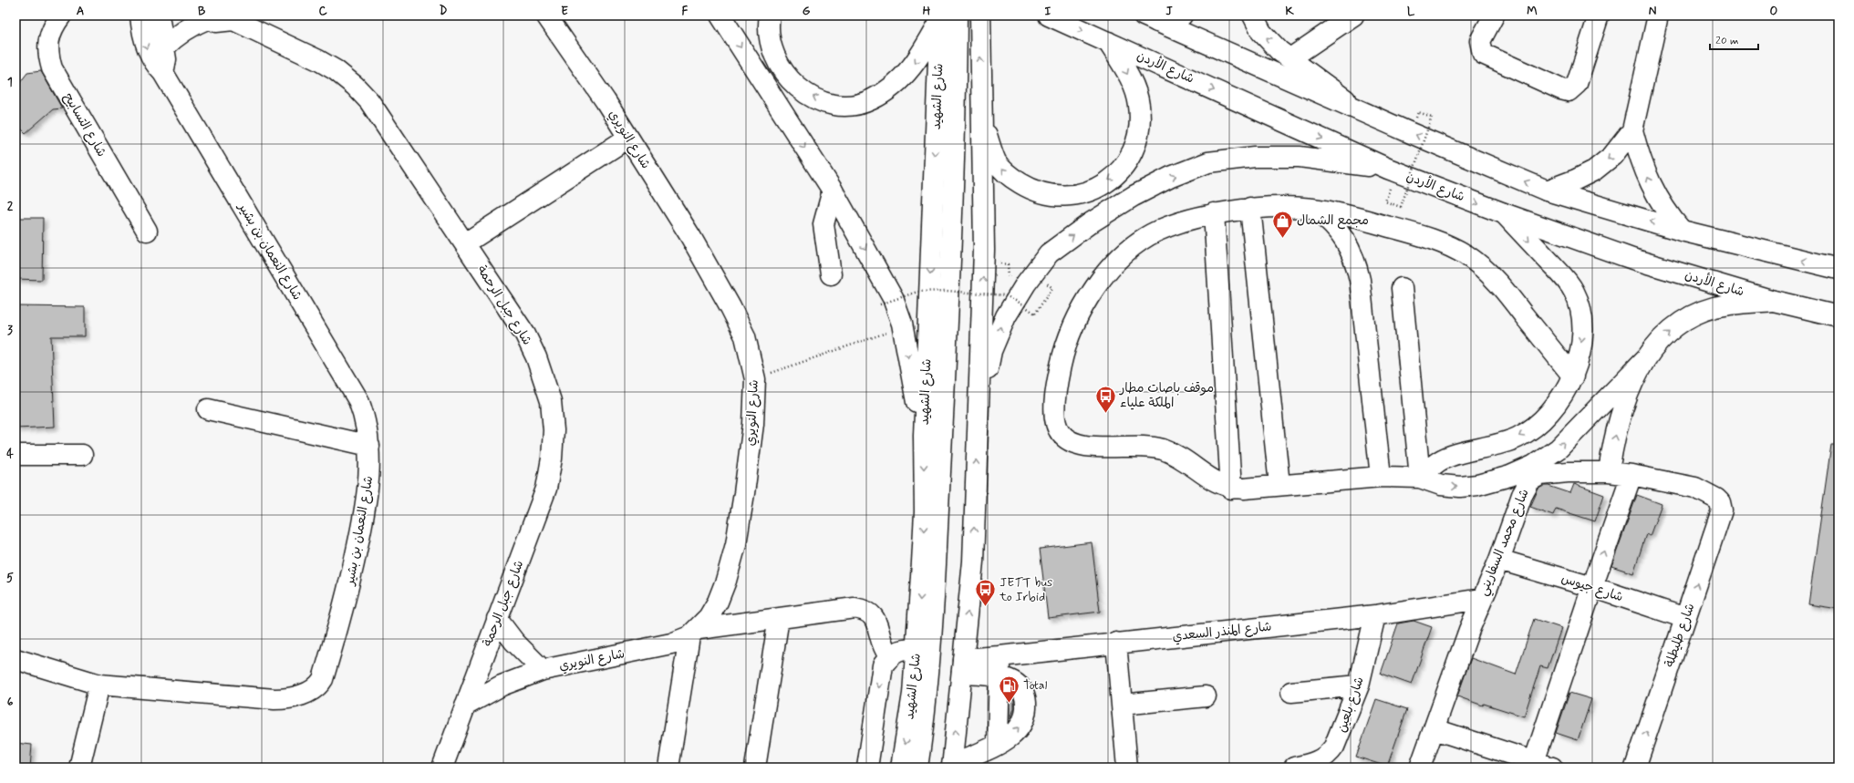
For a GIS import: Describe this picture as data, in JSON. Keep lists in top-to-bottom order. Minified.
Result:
{"streets":{"main road":["شارع الأردن","شارع الشهيد","شارع التسابيح","شارع النويري","شارع النعمان بن بشير","شارع جبل الرحمة","شارع محمد السفاريني","شارع جيوس","شارع المنذر السعدي","شارع طليطلة","شارع بلعين"]},"crossings":[["شارع النويري","شارع جبل الرحمة"],["شارع محمد السفاريني","شارع جيوس"],["شارع محمد السفاريني","شارع المنذر السعدي"],["شارع محمد السفاريني","شارع طليطلة"],["شارع جيوس","شارع طليطلة"],["شارع المنذر السعدي","شارع بلعين"]],"places":{"shop":["مجمع الشمال"],"bus stop":["موقف باصات مطار الملكة علياء","JETT bus to Irbid"],"fuel station":["Total"]},"scale_bar":"20 m","grid":{"columns":["A","B","C","D","E","F","G","H","I","J","K","L","M","N","O"],"rows":["1","2","3","4","5","6"]}}
